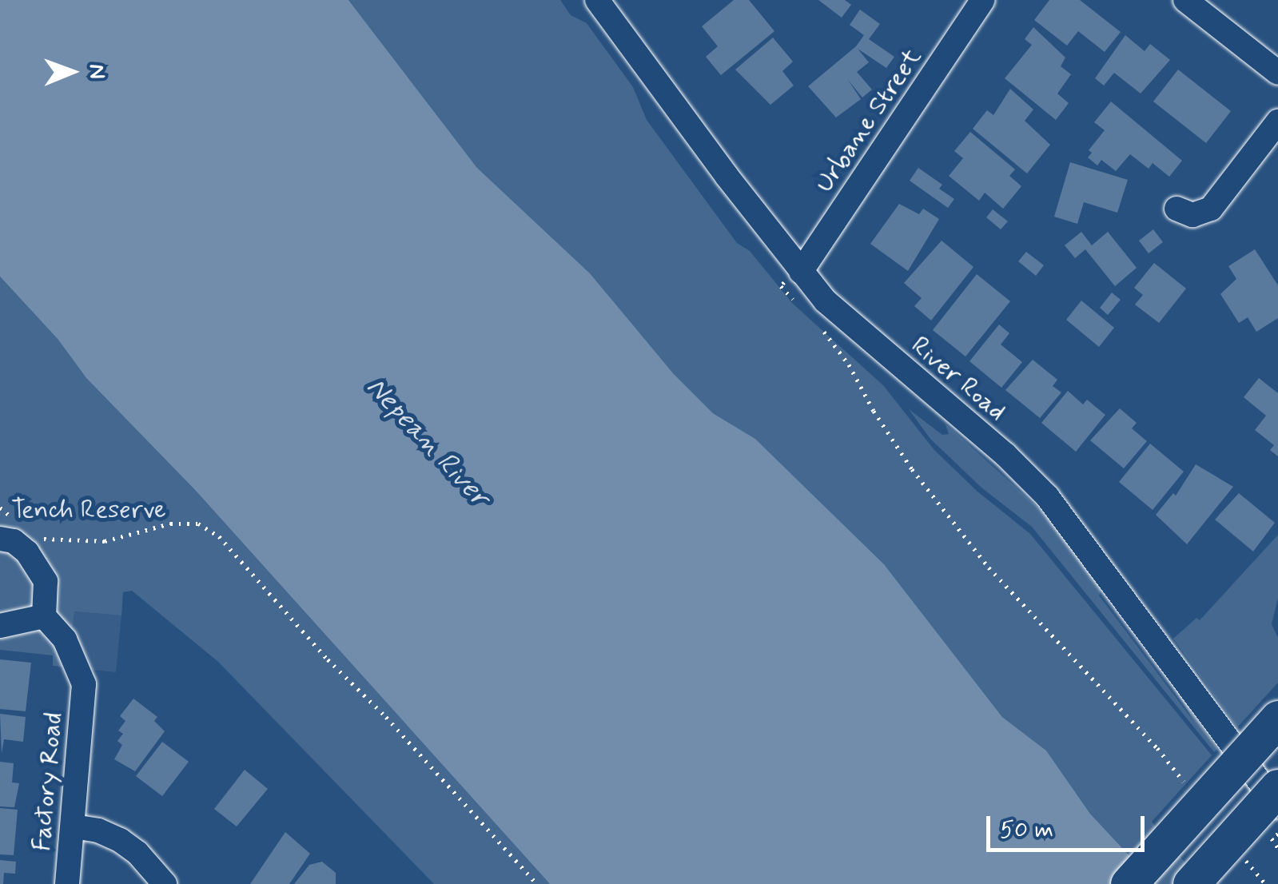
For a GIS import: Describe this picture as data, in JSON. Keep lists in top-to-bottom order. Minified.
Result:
{"streets":{"street":["Urbane Street","River Road","Factory Road"]},"crossings":[["Urbane Street","River Road"]],"water":["Nepean River"],"parks":["Tench Reserve"],"scale_bar":"50 m","north":"right"}
